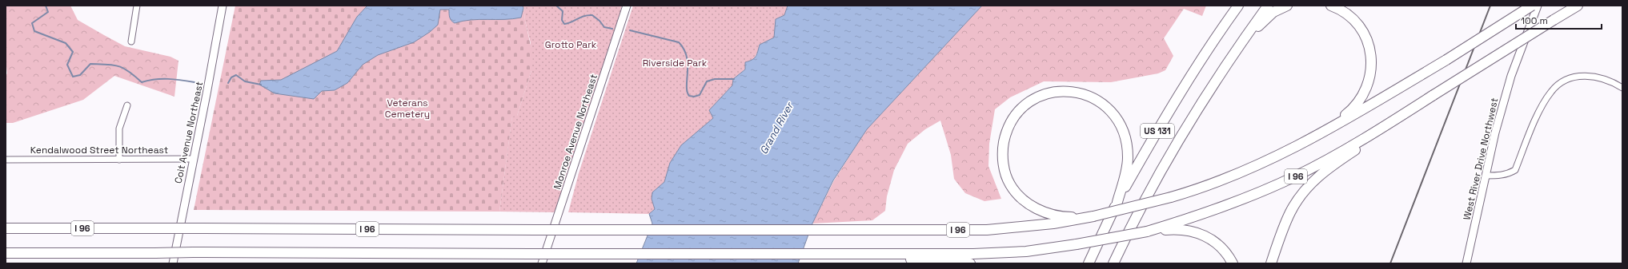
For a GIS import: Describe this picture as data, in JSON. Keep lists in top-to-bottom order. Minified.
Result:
{"streets":{"highway":["US 131","I 96"],"main road":["Monroe Avenue Northeast","Coit Avenue Northeast","West River Drive Northwest"],"street":["Kendalwood Street Northeast"]},"crossings":[["Coit Avenue Northeast","Kendalwood Street Northeast"]],"water":["Grand River"],"parks":["Grotto Park","Riverside Park","Veterans Cemetery"],"scale_bar":"100 m"}
